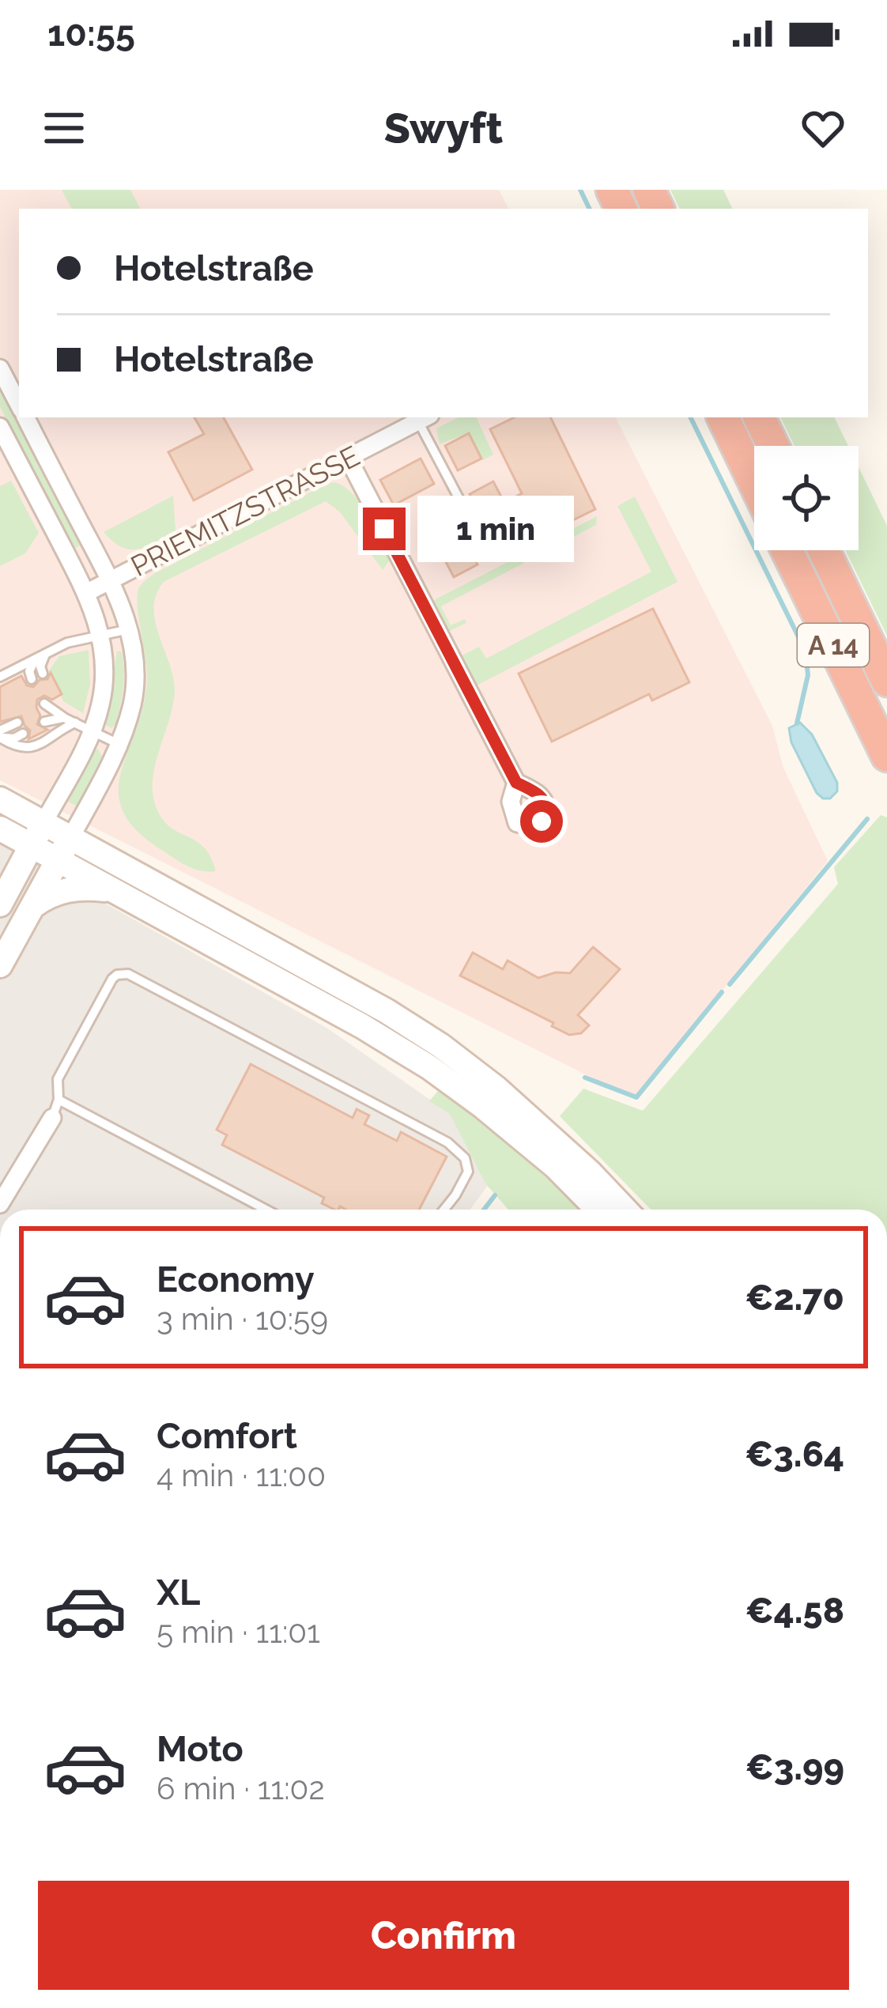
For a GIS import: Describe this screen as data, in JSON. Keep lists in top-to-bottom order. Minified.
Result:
{"streets":{"highway":["A 14"],"street":["PRIEMITZSTRASSE"]},"page":{"status":"10:55","header":"Swyft","banner":["Hotelstraße","Hotelstraße"],"bubble":"1 min","list":[{"name":"Economy","note":"3 min · 10:59","value":"€2.70"},{"name":"Comfort","note":"4 min · 11:00","value":"€3.64"},{"name":"XL","note":"5 min · 11:01","value":"€4.58"},{"name":"Moto","note":"6 min · 11:02","value":"€3.99"}],"buttons":"Confirm"}}
